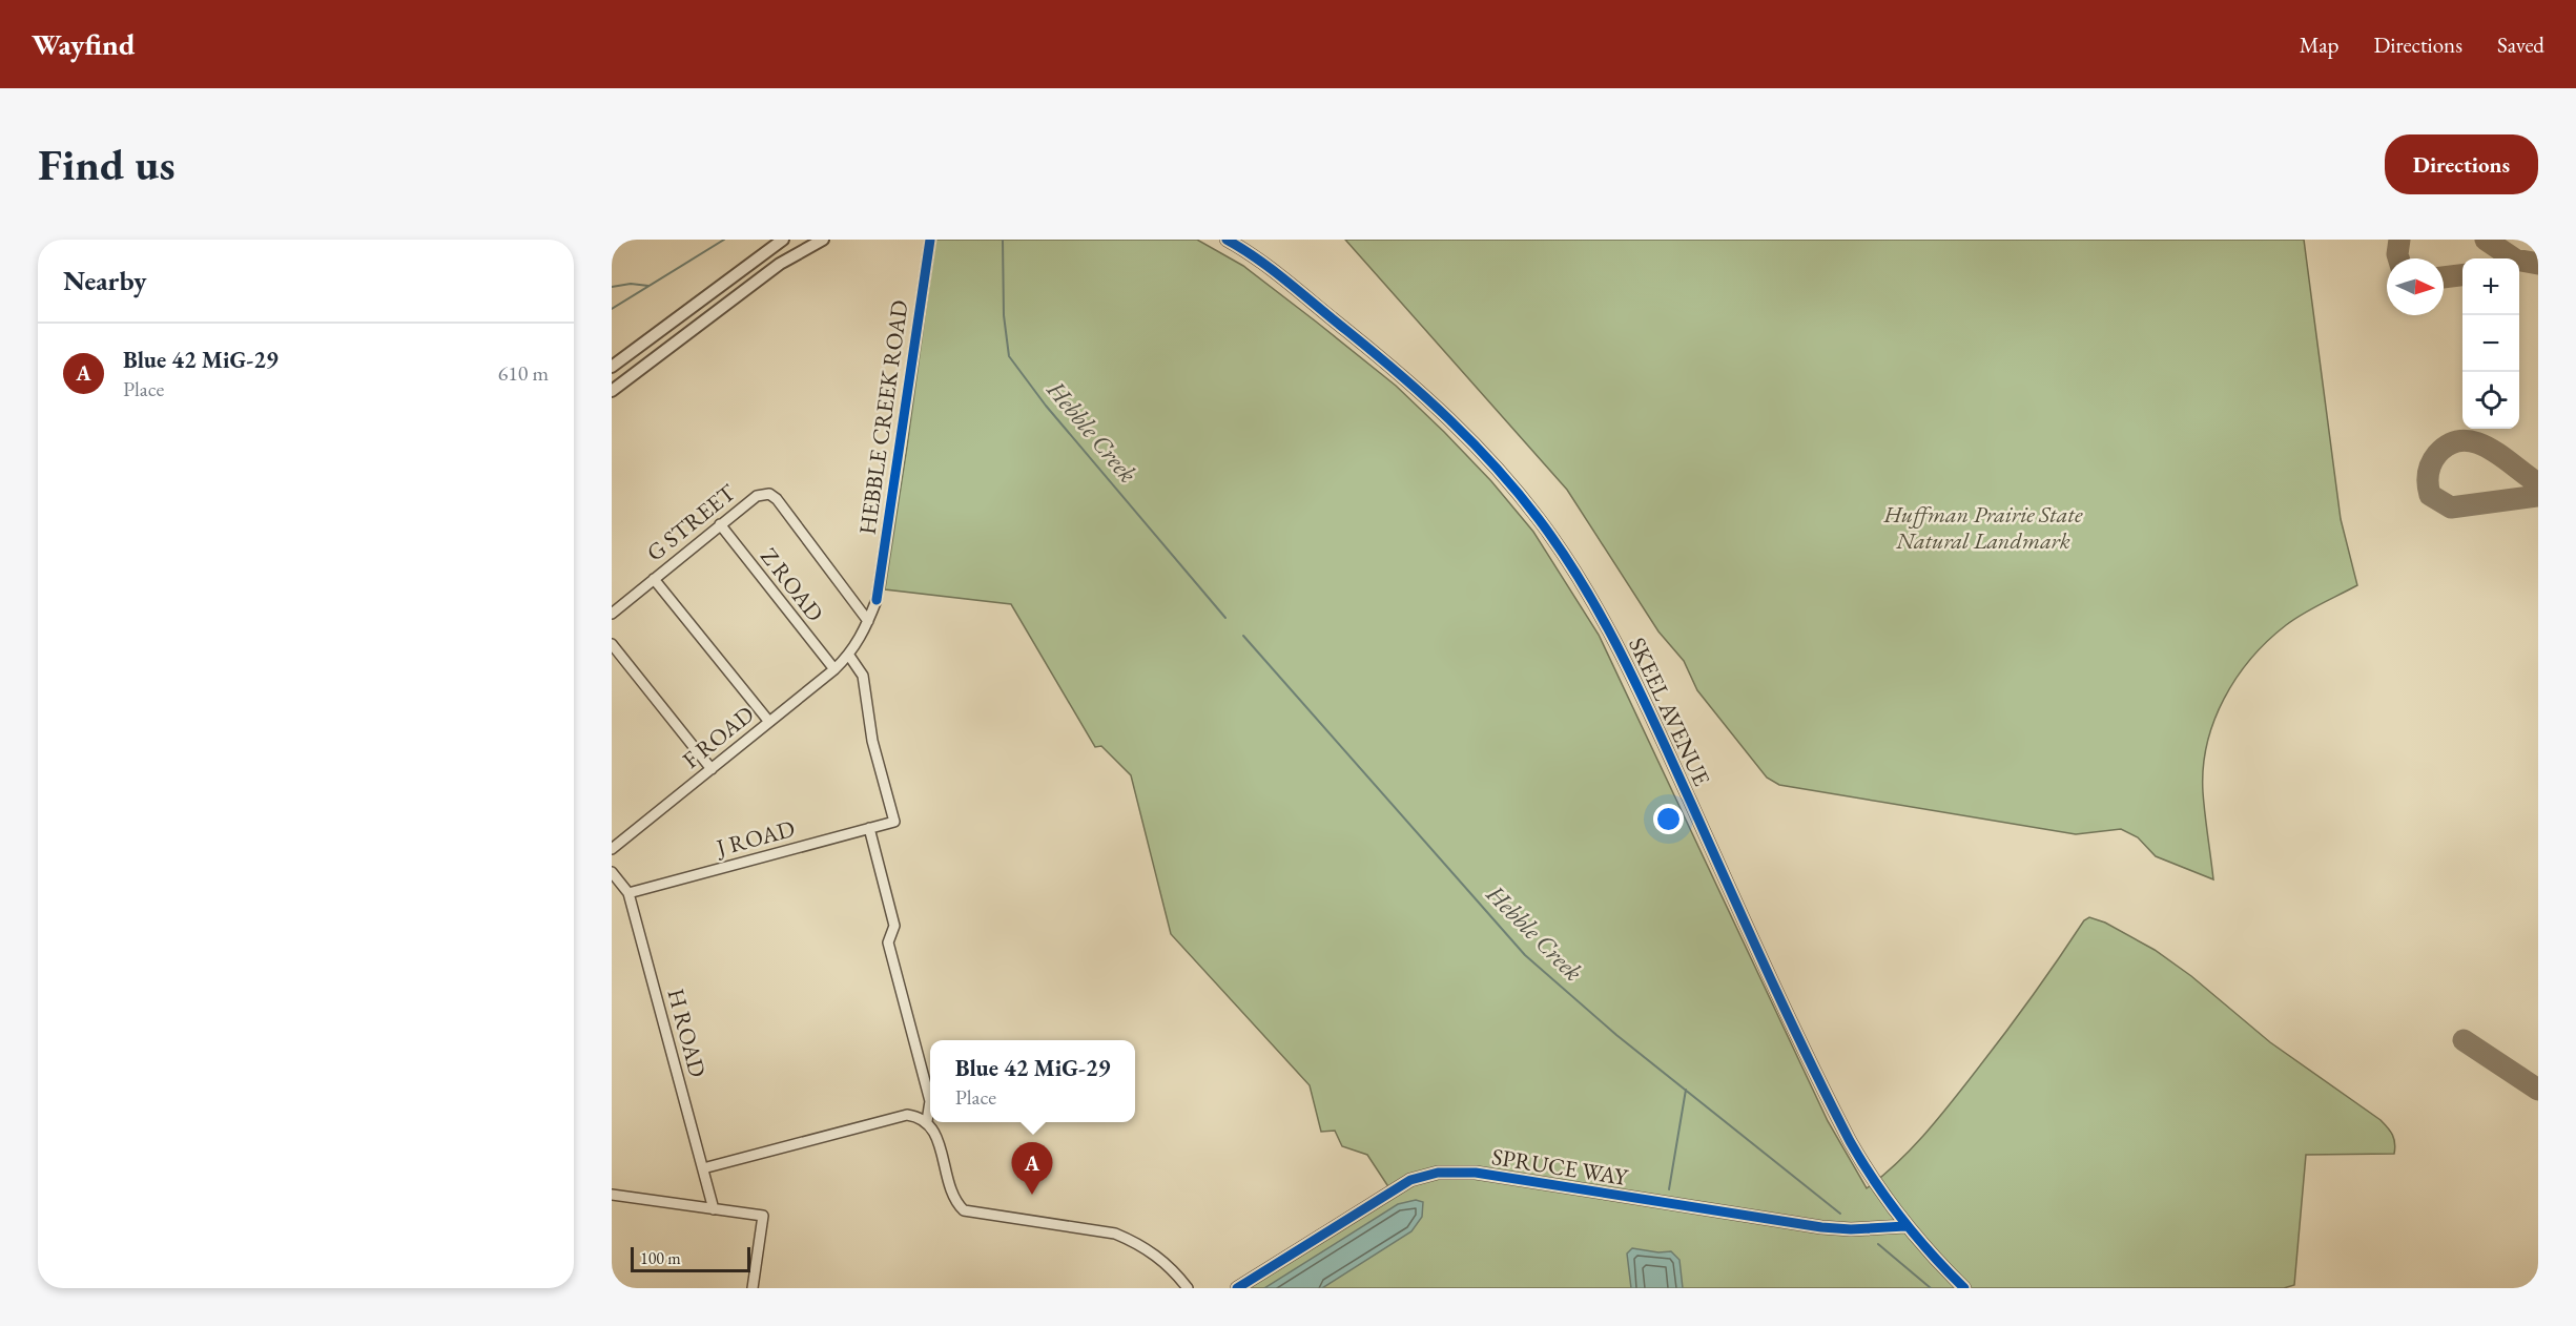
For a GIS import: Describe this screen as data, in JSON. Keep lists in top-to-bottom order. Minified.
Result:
{"streets":{"street":["HEBBLE CREEK ROAD","G STREET","Z ROAD","SKEEL AVENUE","F ROAD","J ROAD","H ROAD","SPRUCE WAY"]},"crossings":[["HEBBLE CREEK ROAD","G STREET"],["HEBBLE CREEK ROAD","F ROAD"],["HEBBLE CREEK ROAD","J ROAD"],["G STREET","Z ROAD"],["Z ROAD","F ROAD"],["SKEEL AVENUE","SPRUCE WAY"],["F ROAD","J ROAD"],["J ROAD","H ROAD"]],"water":["Hebble Creek"],"parks":["Huffman Prairie State Natural Landmark"],"scale_bar":"100 m","north":"right","page":{"header":"Wayfind","nav":["Map","Directions","Saved"],"buttons":"Directions","title":"Find us","heading":"Nearby","map_buttons":["+","−"],"list":[{"mark":"A","name":"Blue 42 MiG-29","note":"Place","value":"610 m"}],"popup":["Blue 42 MiG-29","Place"],"pins":"A","scale":"100 m"}}
